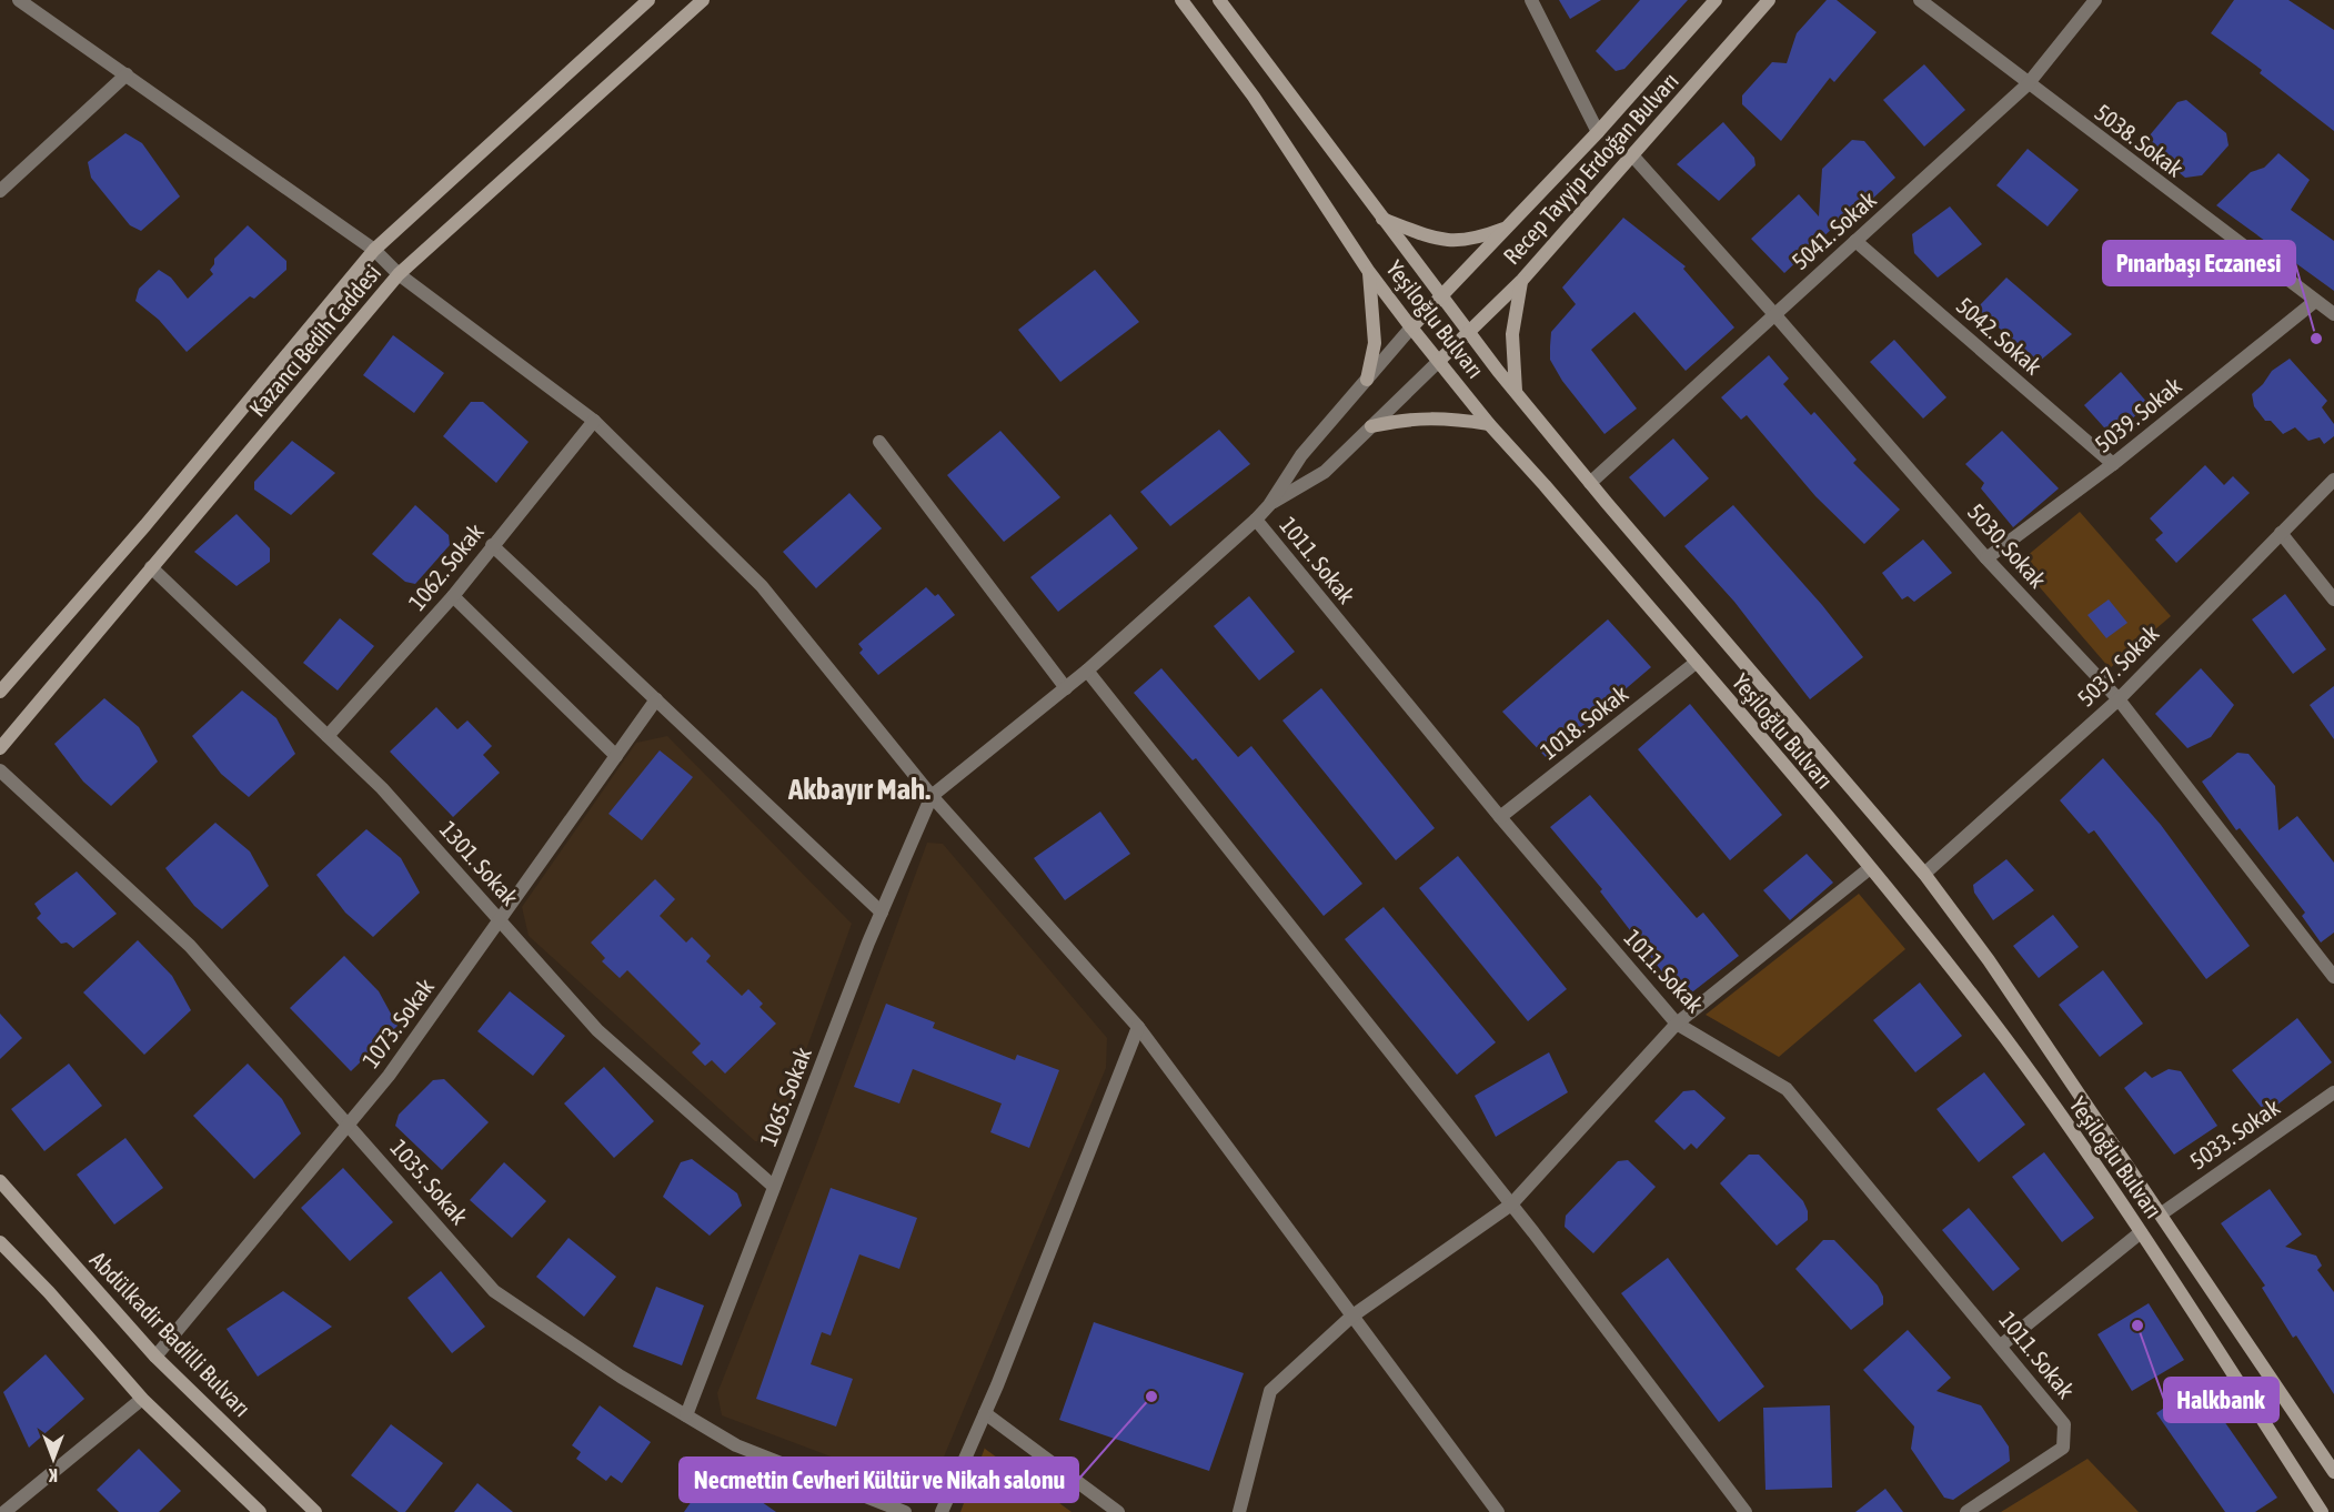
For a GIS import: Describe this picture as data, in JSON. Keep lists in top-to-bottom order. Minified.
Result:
{"streets":{"main road":["Recep Tayyip Erdoğan Bulvarı","Yeşiloğlu Bulvarı","Kazancı Bedih Caddesi","Abdülkadir Badilli Bulvarı"],"street":["5038. Sokak","5041. Sokak","5042. Sokak","5039. Sokak","5030. Sokak","1011. Sokak","1062. Sokak","5037. Sokak","1018. Sokak","1301. Sokak","1073. Sokak","1065. Sokak","5033. Sokak","1035. Sokak"]},"crossings":[["5038. Sokak","5041. Sokak"],["5038. Sokak","5039. Sokak"],["Recep Tayyip Erdoğan Bulvarı","Yeşiloğlu Bulvarı"],["Recep Tayyip Erdoğan Bulvarı","5030. Sokak"],["5041. Sokak","Yeşiloğlu Bulvarı"],["5041. Sokak","5042. Sokak"],["5041. Sokak","5030. Sokak"],["Yeşiloğlu Bulvarı","5037. Sokak"],["Yeşiloğlu Bulvarı","1018. Sokak"],["Yeşiloğlu Bulvarı","5033. Sokak"],["5042. Sokak","5039. Sokak"],["Kazancı Bedih Caddesi","1301. Sokak"],["5039. Sokak","5030. Sokak"],["5030. Sokak","5037. Sokak"],["1011. Sokak","1018. Sokak"],["1062. Sokak","1301. Sokak"],["1301. Sokak","1073. Sokak"],["1301. Sokak","1065. Sokak"],["1073. Sokak","1035. Sokak"],["1073. Sokak","Abdülkadir Badilli Bulvarı"],["1065. Sokak","1035. Sokak"]],"districts":["Akbayır Mah."],"places":["Pınarbaşı Eczanesi","Halkbank","Necmettin Cevheri Kültür ve Nikah salonu"],"north":"bottom"}
